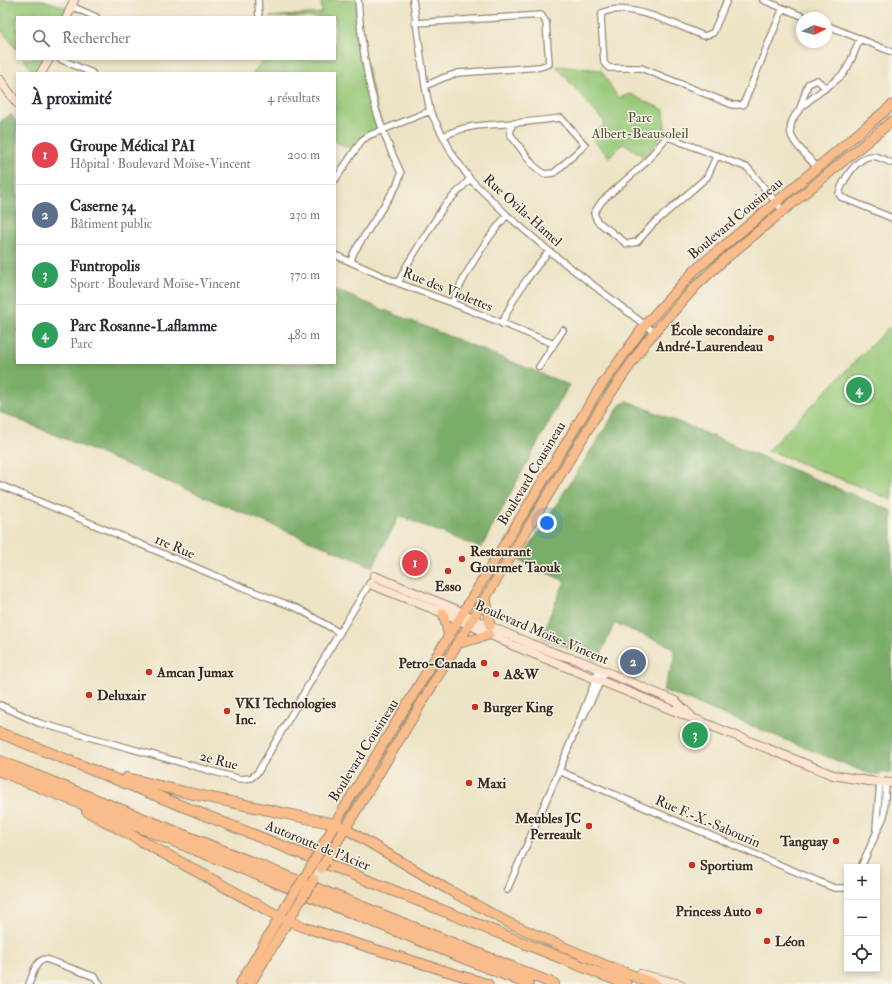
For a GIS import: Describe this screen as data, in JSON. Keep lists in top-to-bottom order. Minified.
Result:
{"streets":{"highway":["Autoroute de l'Acier"],"main road":["Boulevard Cousineau"],"street":["Rue Ovila-Hamel","Rue des Violettes","1re Rue","Boulevard Moïse-Vincent","2e Rue","Rue F.-X.-Sabourin"]},"crossings":[["Rue Ovila-Hamel","Boulevard Cousineau"],["Boulevard Cousineau","Boulevard Moïse-Vincent"],["1re Rue","2e Rue"],["Boulevard Moïse-Vincent","2e Rue"]],"parks":["Parc Albert-Beausoleil"],"places":["École secondaire André-Laurendeau","Restaurant Gourmet Taouk","Esso","Petro-Canada","Amcan Jumax","A&W","Deluxair","Burger King","VKI Technologies Inc.","Maxi","Meubles JC Perreault","Tanguay","Sportium","Princess Auto","Léon"],"north":"right","page":{"search":"Rechercher","heading":["À proximité","4 résultats"],"list":[{"mark":"1","name":"Groupe Médical PAI","note":"Hôpital · Boulevard Moïse-Vincent","value":"200 m"},{"mark":"2","name":"Caserne 34","note":"Bâtiment public","value":"230 m"},{"mark":"3","name":"Funtropolis","note":"Sport · Boulevard Moïse-Vincent","value":"370 m"},{"mark":"4","name":"Parc Rosanne-Laflamme","note":"Parc","value":"480 m"}],"pins":["4","1","2","3"],"map_buttons":["+","−"]}}
